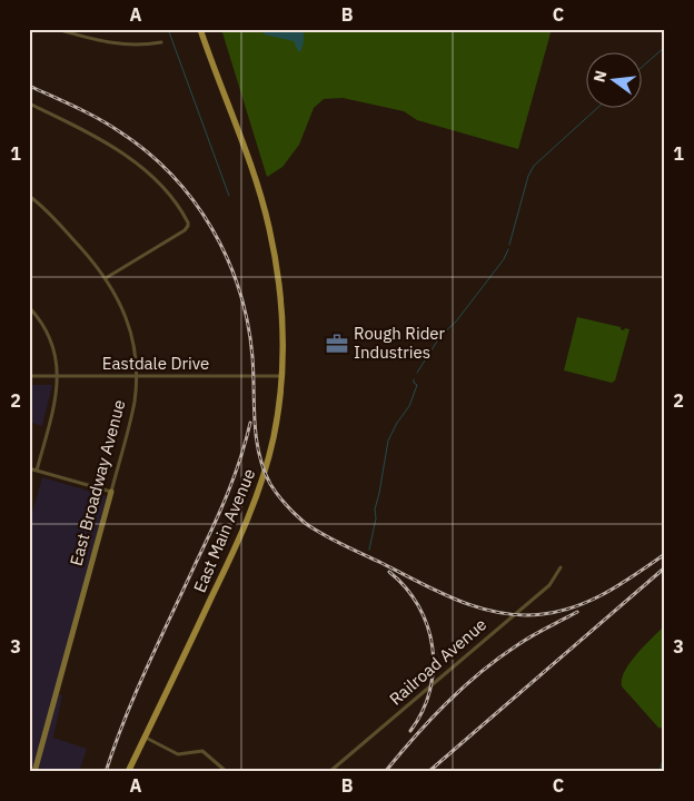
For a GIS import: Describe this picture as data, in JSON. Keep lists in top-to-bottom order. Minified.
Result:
{"streets":{"main road":["East Main Avenue"],"street":["Eastdale Drive","East Broadway Avenue","Railroad Avenue"]},"crossings":[["Eastdale Drive","East Broadway Avenue"],["Eastdale Drive","East Main Avenue"]],"places":{"office":["Rough Rider Industries"]},"north":"left","grid":{"columns":["A","B","C"],"rows":["1","2","3"]}}
